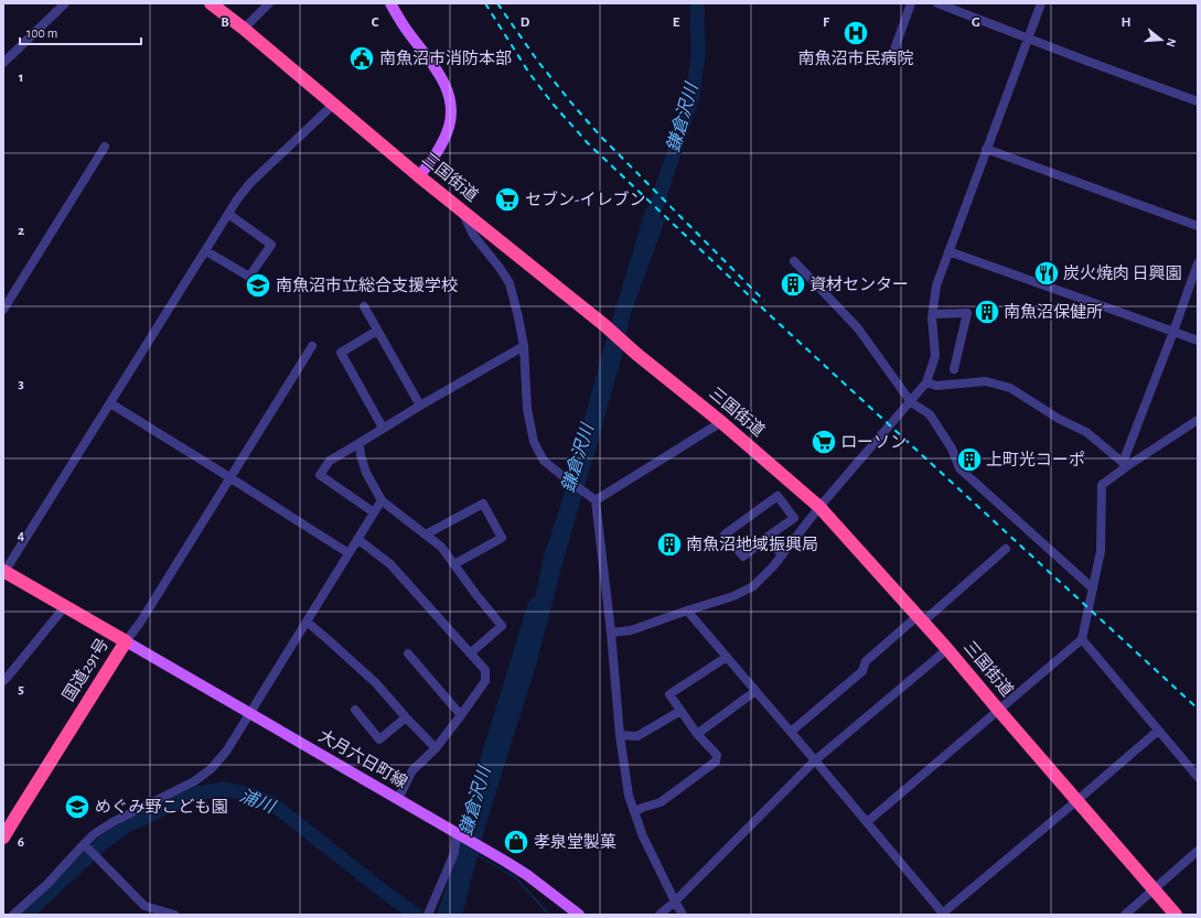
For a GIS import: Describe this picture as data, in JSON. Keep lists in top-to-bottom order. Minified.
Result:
{"streets":{"highway":["三国街道","国道291号"],"main road":["大月六日町線"]},"crossings":[["国道291号","大月六日町線"]],"water":["鎌倉沢川","浦川"],"places":{"hospital":["南魚沼市民病院"],"public building":["南魚沼市消防本部"],"supermarket":["セブン-イレブン","ローソン"],"restaurant":["炭火焼肉 日興園"],"building":["資材センター","南魚沼保健所","上町光コーポ","南魚沼地域振興局"],"school or university":["南魚沼市立総合支援学校","めぐみ野こども園"],"shop":["孝泉堂製菓"]},"scale_bar":"100 m","north":"right","grid":{"columns":["B","C","D","E","F","G","H"],"rows":["1","2","3","4","5","6"]}}
